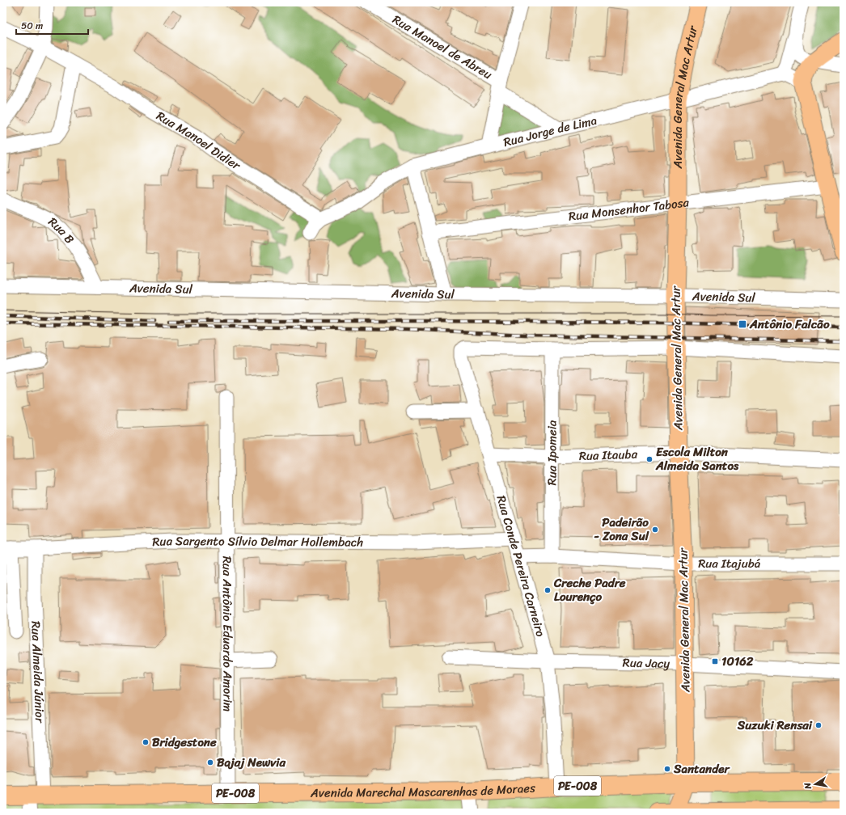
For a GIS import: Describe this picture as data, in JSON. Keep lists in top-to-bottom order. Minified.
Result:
{"streets":{"highway":["PE-008","Avenida Marechal Mascarenhas de Moraes"],"main road":["Avenida General Mac Artur"],"street":["Rua Manoel de Abreu","Rua Jorge de Lima","Rua Manoel Didier","Rua Monsenhor Tabosa","Rua B","Avenida Sul","Rua Ipomeia","Rua Itauba","Rua Sargento Sílvio Delmar Hollembach","Rua Itajubá","Rua Conde Pereira Carneiro","Rua Antônio Eduardo Amorim","Rua Jacy","Rua Almeida Júnior"]},"crossings":[["Rua Manoel de Abreu","Rua Jorge de Lima"],["Avenida General Mac Artur","Rua Jorge de Lima"],["Avenida General Mac Artur","Rua Monsenhor Tabosa"],["Avenida General Mac Artur","Avenida Sul"],["Avenida General Mac Artur","Rua Itauba"],["Avenida General Mac Artur","Rua Itajubá"],["Avenida General Mac Artur","Rua Jacy"],["Avenida General Mac Artur","Avenida Marechal Mascarenhas de Moraes"],["Rua Jorge de Lima","Rua Manoel Didier"],["Rua B","Avenida Sul"],["Rua Ipomeia","Rua Itauba"],["Rua Ipomeia","Rua Itajubá"],["Rua Ipomeia","Rua Conde Pereira Carneiro"],["Rua Itauba","Rua Conde Pereira Carneiro"],["Rua Sargento Sílvio Delmar Hollembach","Rua Conde Pereira Carneiro"],["Rua Sargento Sílvio Delmar Hollembach","Rua Antônio Eduardo Amorim"],["Rua Sargento Sílvio Delmar Hollembach","Rua Almeida Júnior"],["Rua Itajubá","Rua Conde Pereira Carneiro"],["Rua Conde Pereira Carneiro","Rua Jacy"],["Rua Conde Pereira Carneiro","Avenida Marechal Mascarenhas de Moraes"],["Rua Antônio Eduardo Amorim","Avenida Marechal Mascarenhas de Moraes"],["Rua Almeida Júnior","Avenida Marechal Mascarenhas de Moraes"]],"places":{"transit":["Antônio Falcão","10162"],"other":["Escola Milton Almeida Santos","Padeirão - Zona Sul","Creche Padre Lourenço","Suzuki Rensai","Bridgestone","Bajaj Newvia","Santander"]},"scale_bar":"50 m","north":"left"}
